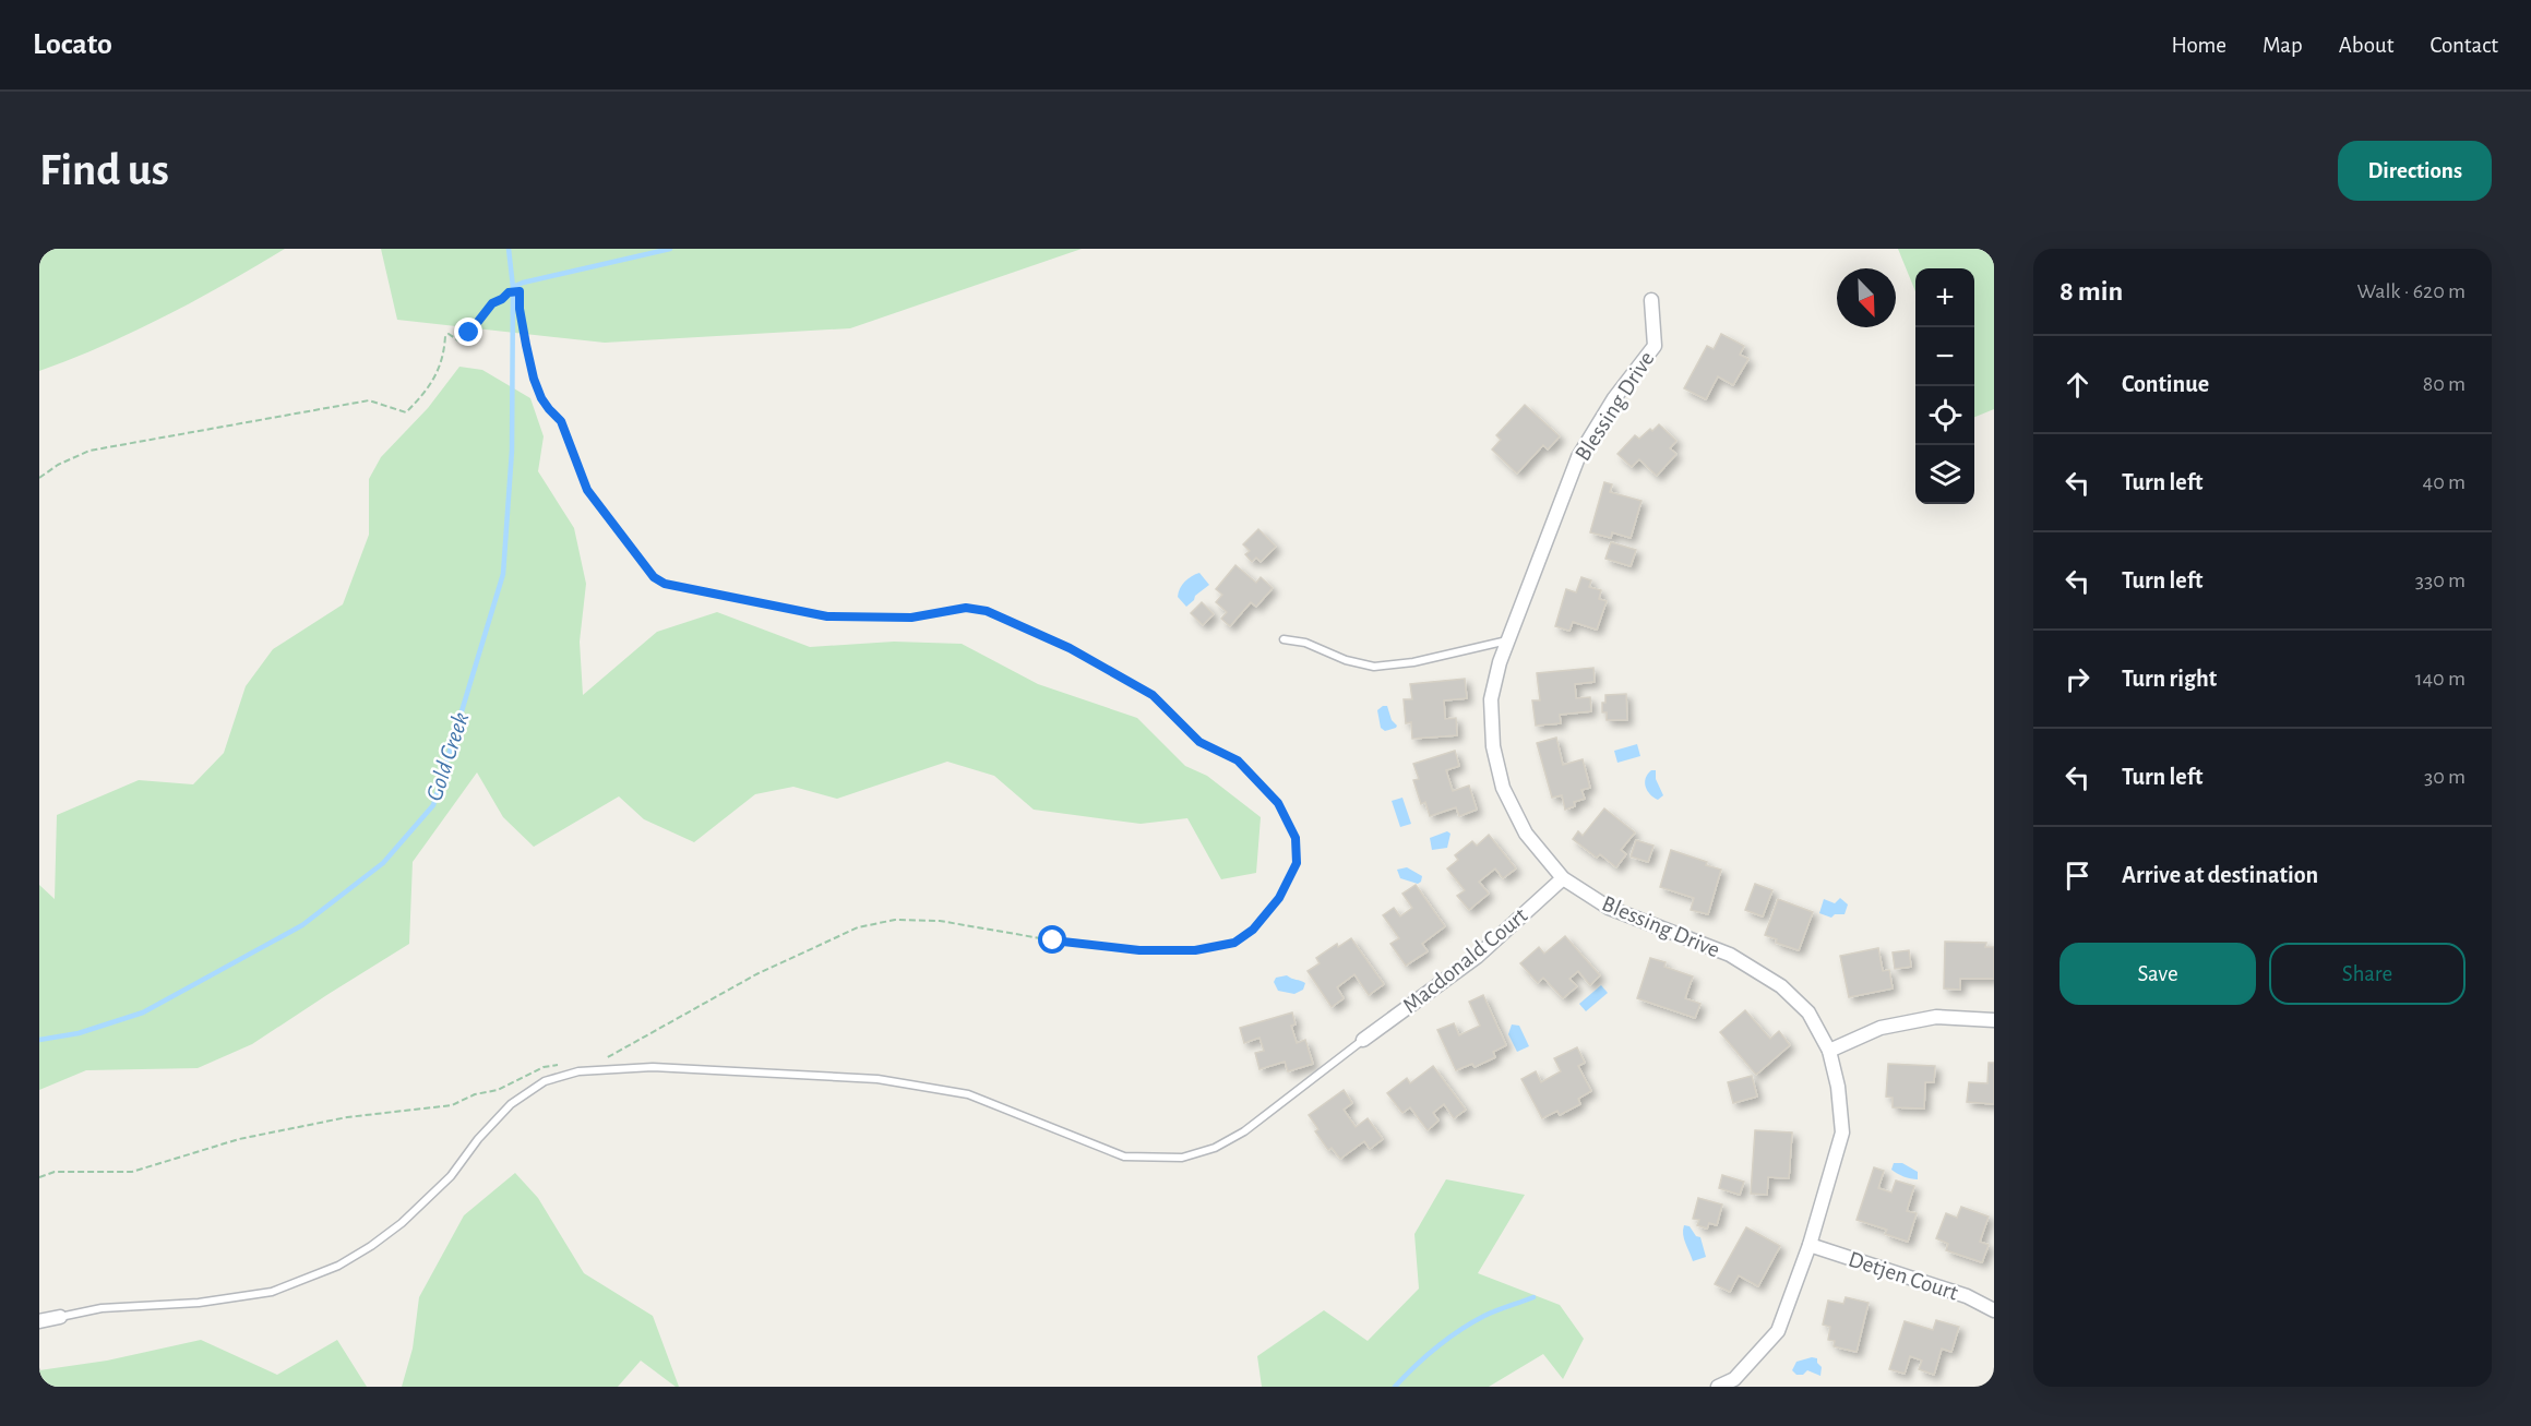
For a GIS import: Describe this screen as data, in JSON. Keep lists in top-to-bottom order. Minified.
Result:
{"streets":{"street":["Blessing Drive","Macdonald Court","Detjen Court"]},"crossings":[["Blessing Drive","Macdonald Court"],["Blessing Drive","Detjen Court"]],"water":["Gold Creek"],"north":"bottom right","page":{"header":"Locato","nav":["Home","Map","About","Contact"],"buttons":["Directions",["Save","Share"]],"title":"Find us","heading":["8 min","Walk · 620 m"],"map_buttons":["+","−"],"list":[["Continue","80 m"],["Turn left","40 m"],["Turn left","330 m"],["Turn right","140 m"],["Turn left","30 m"],"Arrive at destination"]}}
